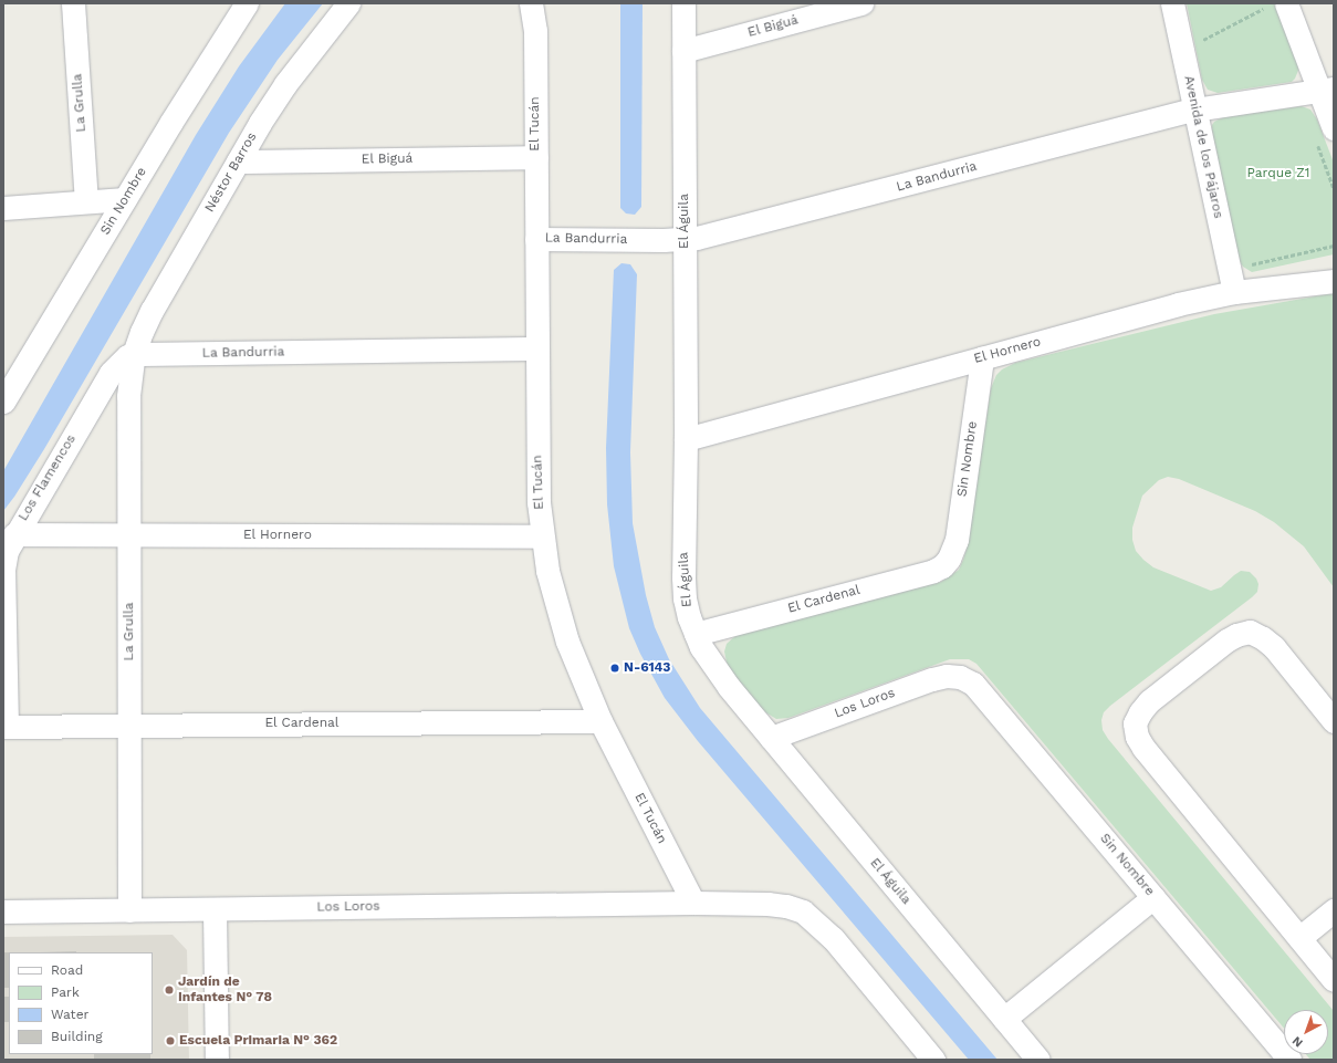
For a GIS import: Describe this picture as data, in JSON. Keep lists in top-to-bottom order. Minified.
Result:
{"streets":{"street":["El Biguá","La Grulla","El Tucán","Avenida de los Pájaros","Néstor Barros","La Bandurria","Sin Nombre","El Águila","El Hornero","Los Flamencos","El Cardenal","Los Loros"]},"crossings":[["El Biguá","El Tucán"],["El Biguá","Néstor Barros"],["El Biguá","El Águila"],["La Grulla","Néstor Barros"],["La Grulla","La Bandurria"],["La Grulla","El Hornero"],["La Grulla","Los Flamencos"],["La Grulla","El Cardenal"],["La Grulla","Los Loros"],["El Tucán","La Bandurria"],["El Tucán","El Hornero"],["El Tucán","El Cardenal"],["El Tucán","Los Loros"],["Avenida de los Pájaros","La Bandurria"],["Avenida de los Pájaros","El Hornero"],["Néstor Barros","La Bandurria"],["Néstor Barros","Los Flamencos"],["La Bandurria","El Águila"],["La Bandurria","Los Flamencos"],["Sin Nombre","El Hornero"],["Sin Nombre","El Cardenal"],["Sin Nombre","Los Loros"],["El Águila","El Hornero"],["El Águila","El Cardenal"],["El Águila","Los Loros"],["El Hornero","Los Flamencos"],["Los Flamencos","El Cardenal"]],"parks":["Parque Z1"],"places":["N-6143","Jardín de Infantes N° 78","Escuela Primaria N° 362"],"legend":["Road","Park","Water","Building"],"north":"bottom left"}
